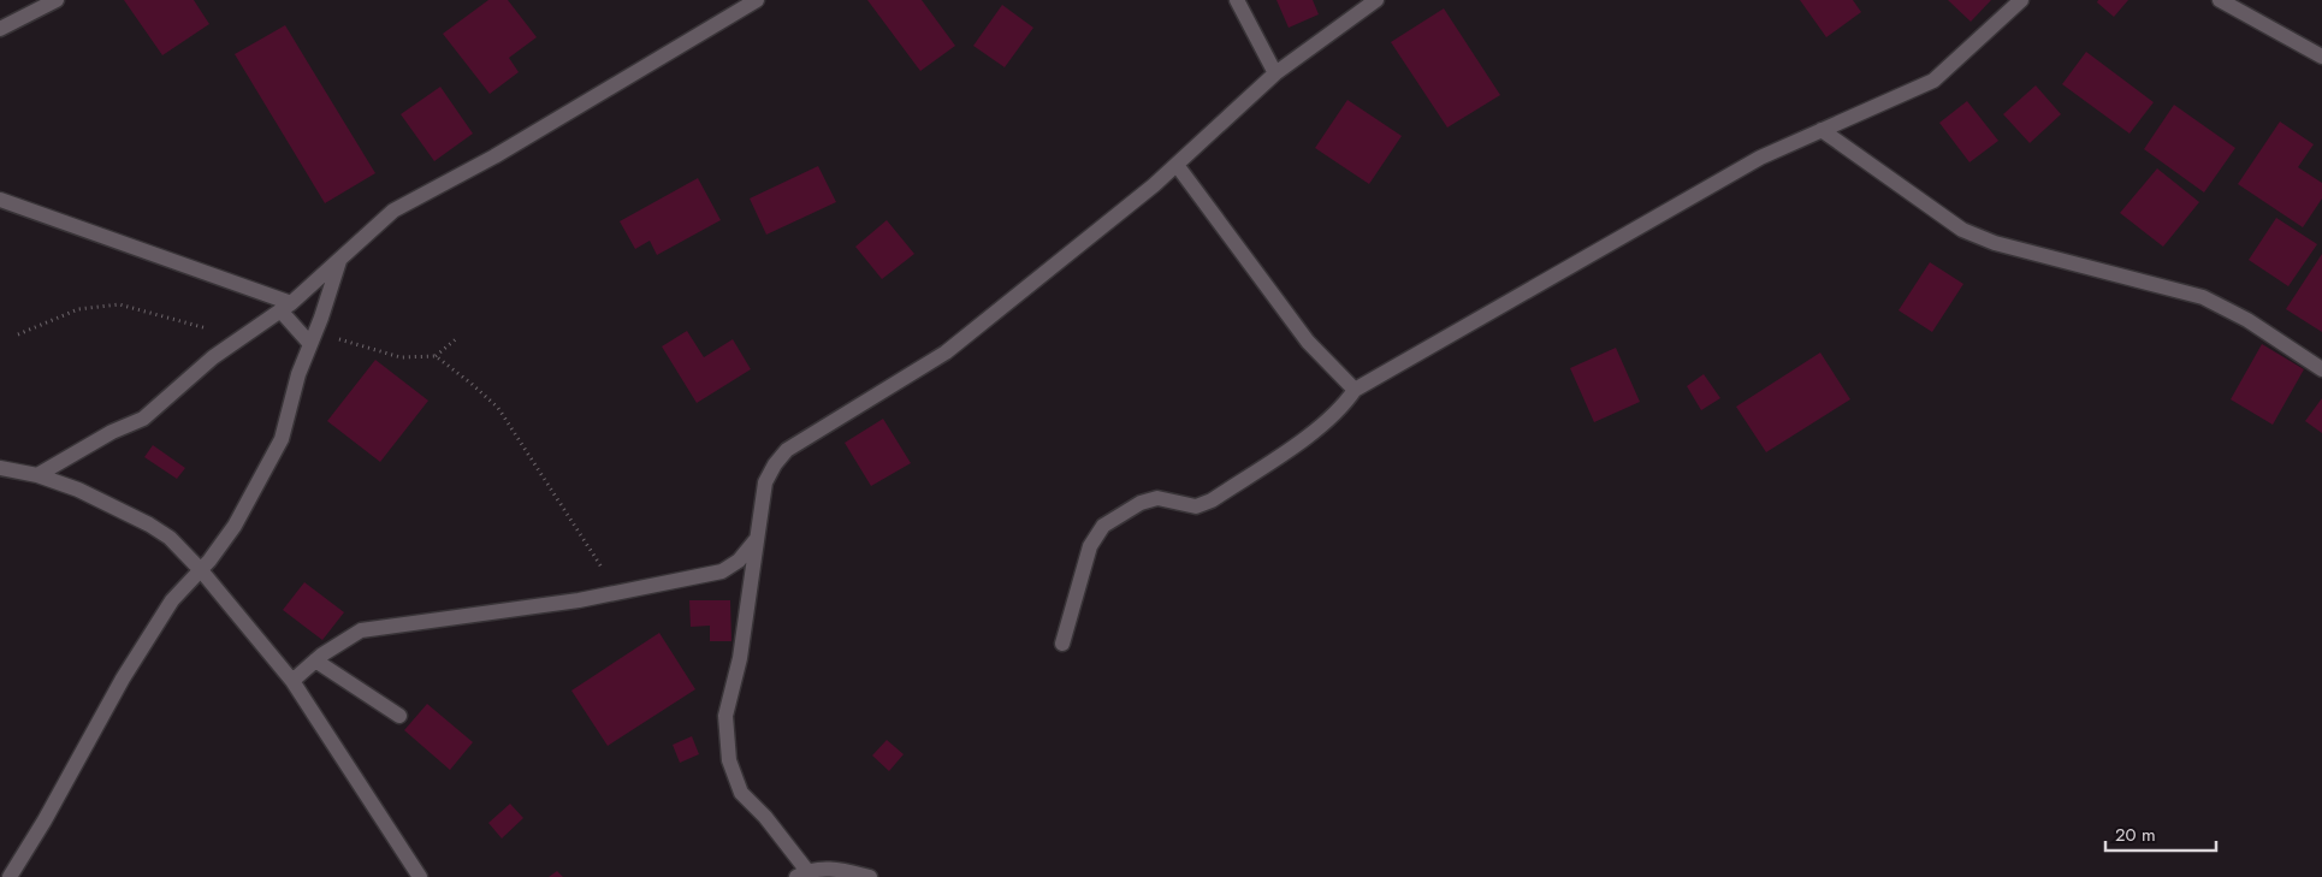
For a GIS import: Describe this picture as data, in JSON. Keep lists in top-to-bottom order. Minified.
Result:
{"scale_bar":"20 m"}
